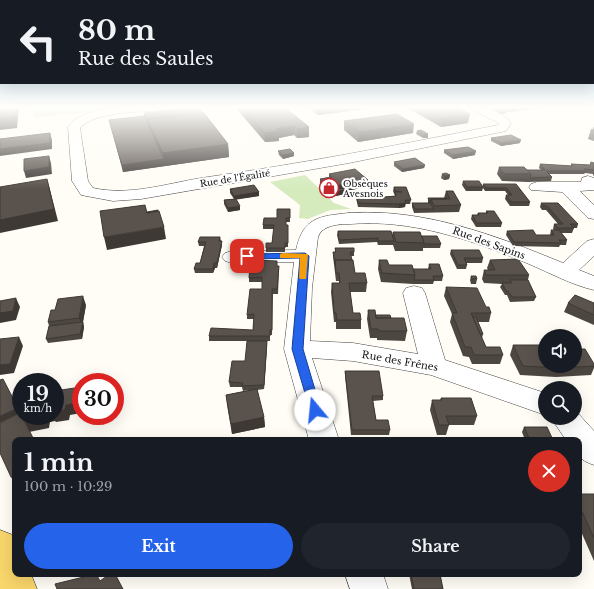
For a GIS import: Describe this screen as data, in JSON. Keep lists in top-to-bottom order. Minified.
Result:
{"streets":{"street":["Rue de l'Égalité","Rue des Sapins","Rue des Frênes"]},"places":{"shop":["Obsèques Avesnois"]},"page":{"turn":["80 m","Rue des Saules"],"speed":"19 km/h","limit":"30","heading":["1 min","100 m · 10:29"],"buttons":["Exit","Share"]}}
